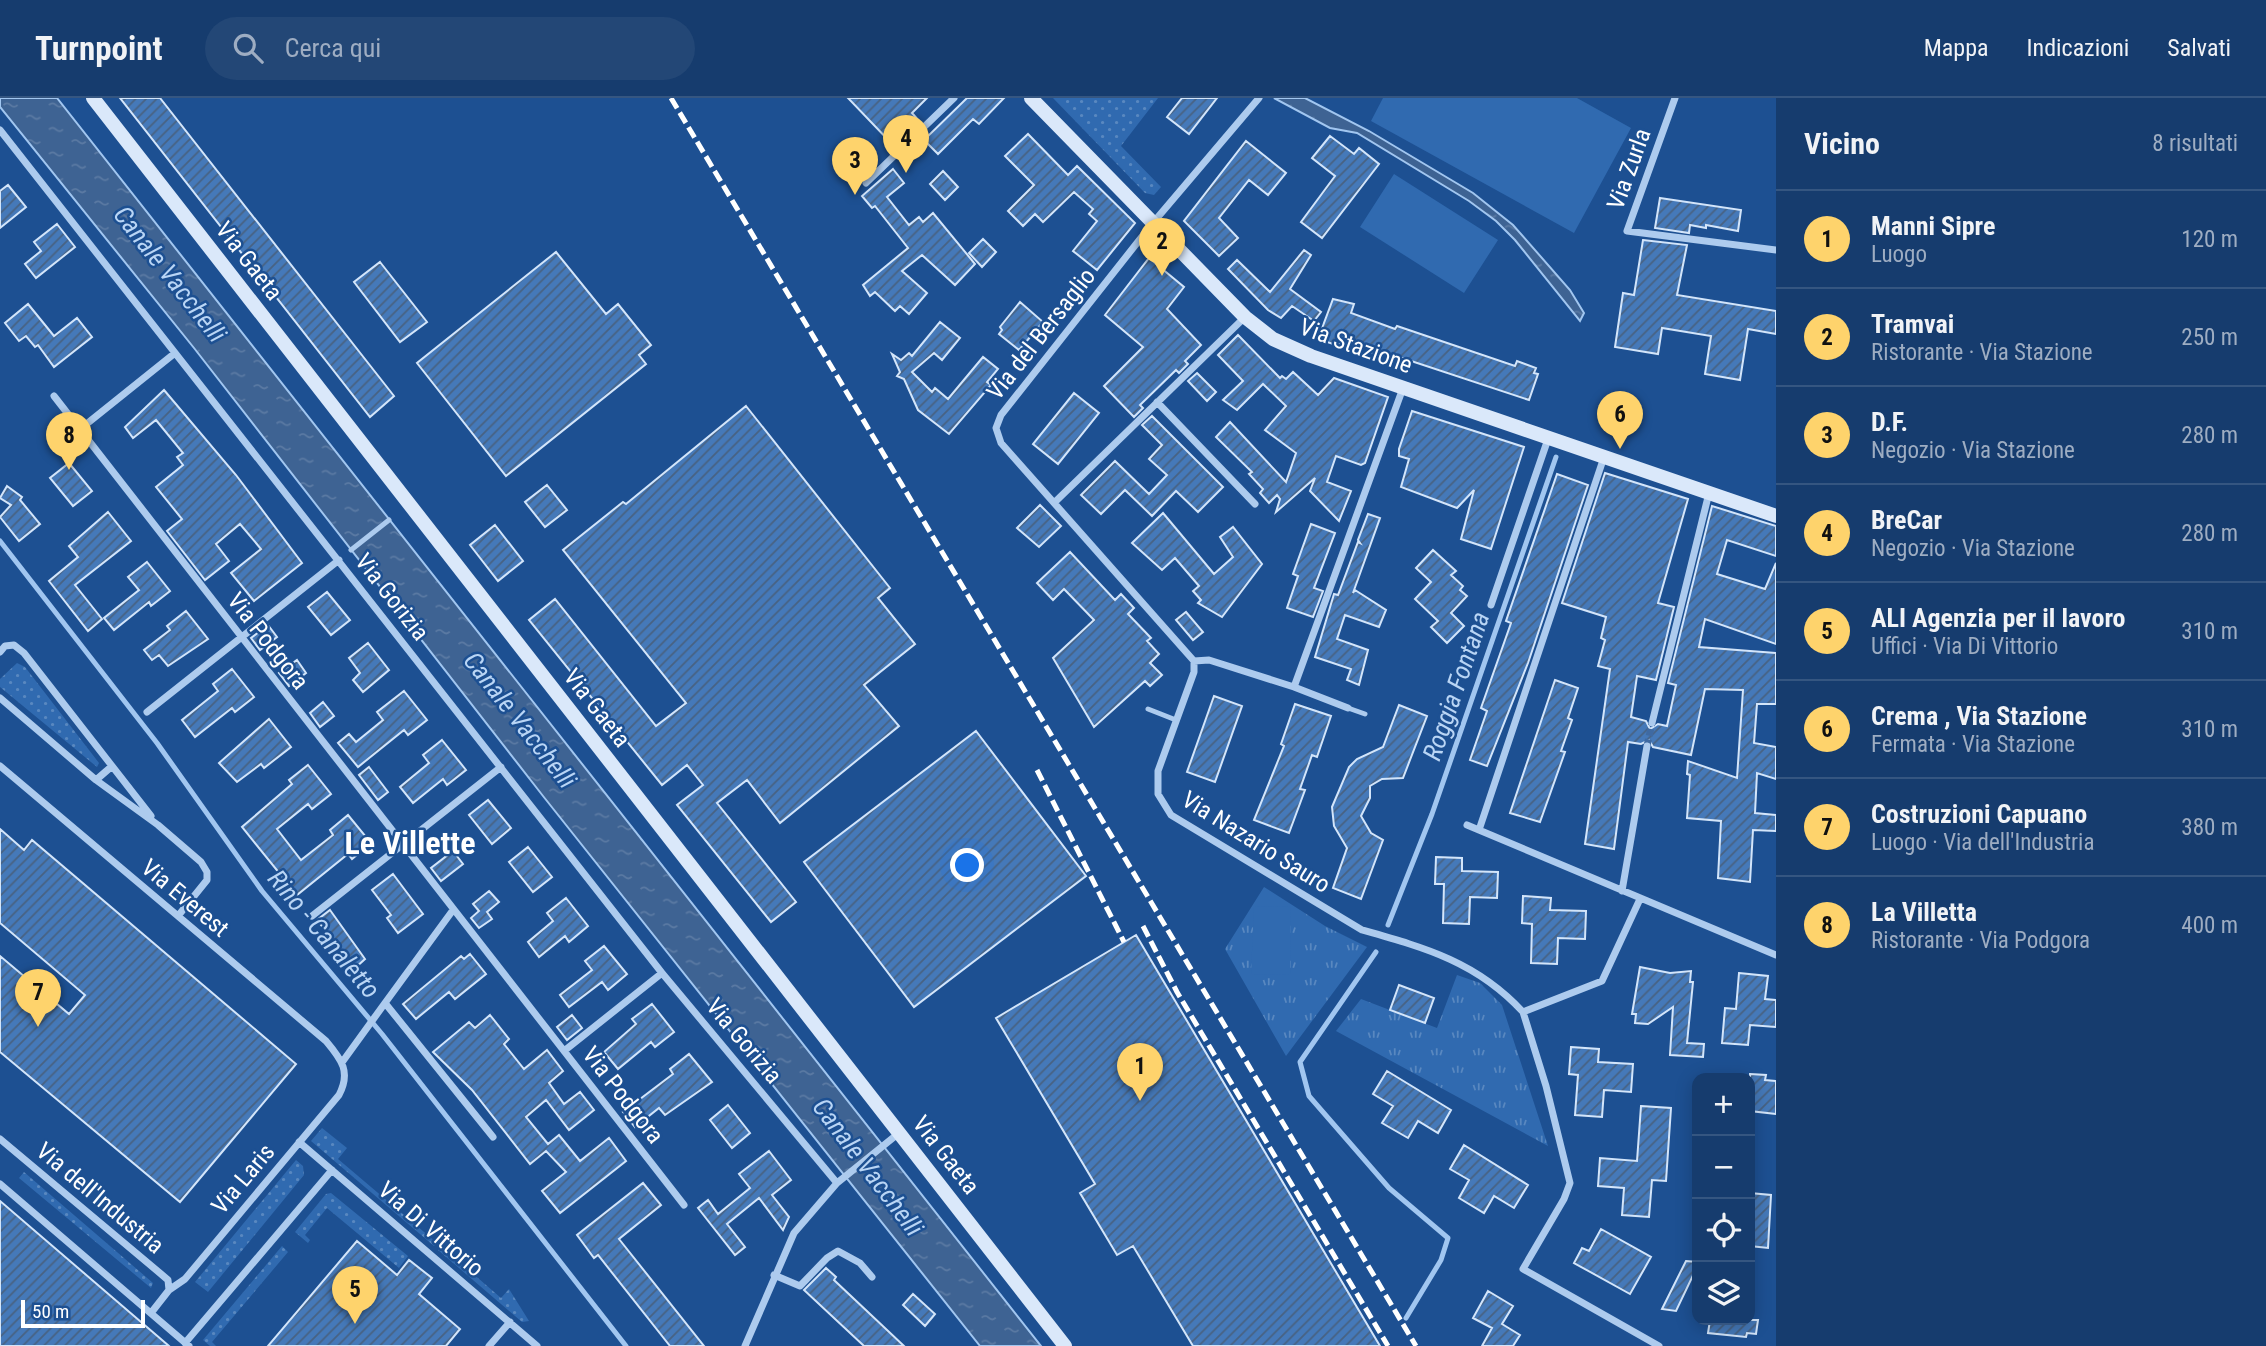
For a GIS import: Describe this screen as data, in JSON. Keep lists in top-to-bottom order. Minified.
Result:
{"streets":{"main road":["Via Gaeta","Via Stazione"],"street":["Via Zurla","Via del Bersaglio","Via Gorizia","Via Podgora","Via Nazario Sauro","Via Everest","Via Laris","Via dell'Industria","Via Di Vittorio"]},"crossings":[["Via del Bersaglio","Via Stazione"],["Via Everest","Via Laris"],["Via Laris","Via dell'Industria"],["Via Laris","Via Di Vittorio"]],"districts":["Le Villette"],"water":["Canale Vacchelli","Roggia Fontana","Rino - Canaletto"],"scale_bar":"50 m","page":{"header":"Turnpoint","search":"Cerca qui","nav":["Mappa","Indicazioni","Salvati"],"heading":["Vicino","8 risultati"],"pins":["4","3","2","6","8","7","1","5"],"list":[{"mark":"1","name":"Manni Sipre","note":"Luogo","value":"120 m"},{"mark":"2","name":"Tramvai","note":"Ristorante · Via Stazione","value":"250 m"},{"mark":"3","name":"D.F.","note":"Negozio · Via Stazione","value":"280 m"},{"mark":"4","name":"BreCar","note":"Negozio · Via Stazione","value":"280 m"},{"mark":"5","name":"ALI Agenzia per il lavoro","note":"Uffici · Via Di Vittorio","value":"310 m"},{"mark":"6","name":"Crema , Via Stazione","note":"Fermata · Via Stazione","value":"310 m"},{"mark":"7","name":"Costruzioni Capuano","note":"Luogo · Via dell'Industria","value":"380 m"},{"mark":"8","name":"La Villetta","note":"Ristorante · Via Podgora","value":"400 m"}],"map_buttons":["+","−"],"scale":"50 m"}}
